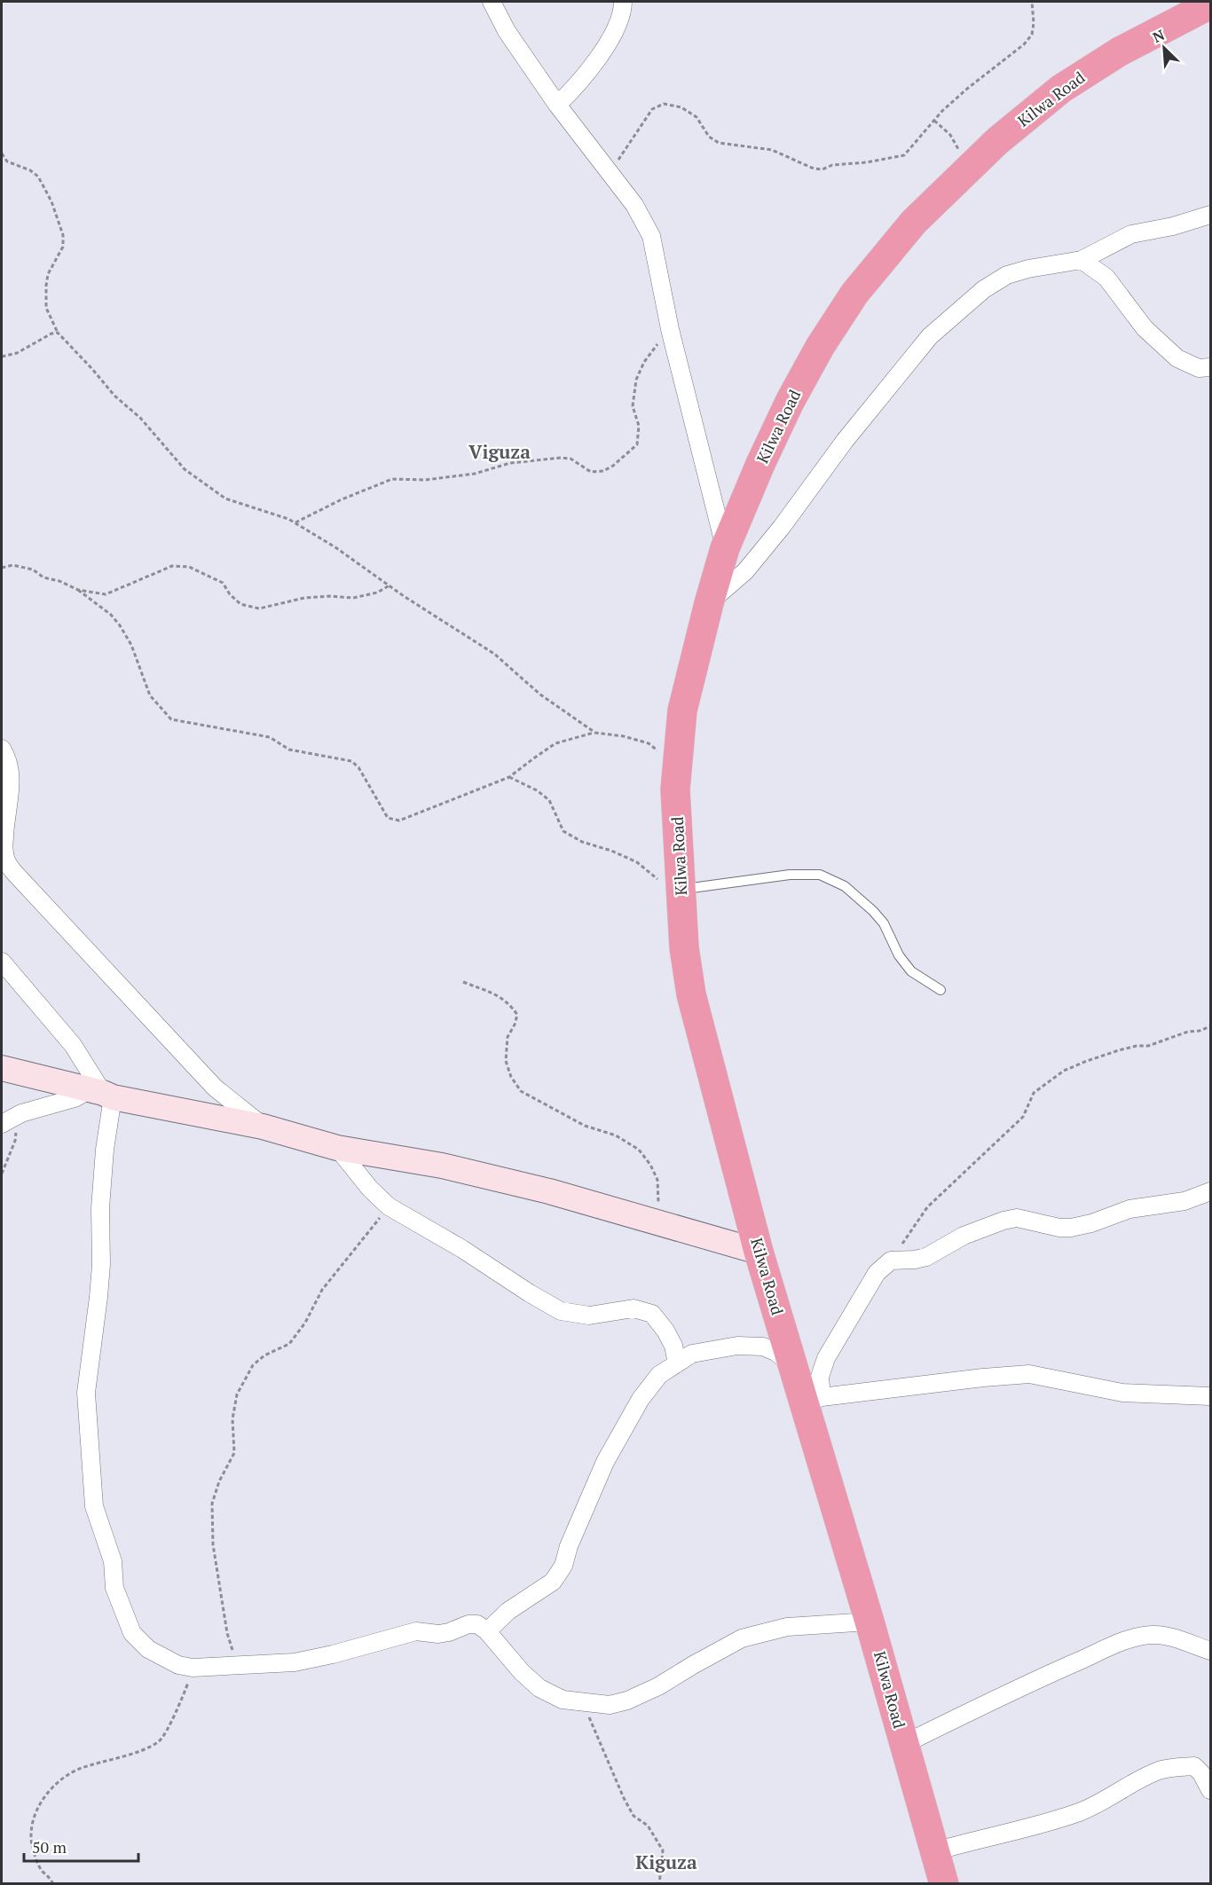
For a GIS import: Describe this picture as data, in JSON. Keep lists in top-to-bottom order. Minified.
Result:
{"streets":{"highway":["Kilwa Road"]},"districts":["Viguza","Kiguza"],"scale_bar":"50 m","north":"top left"}
